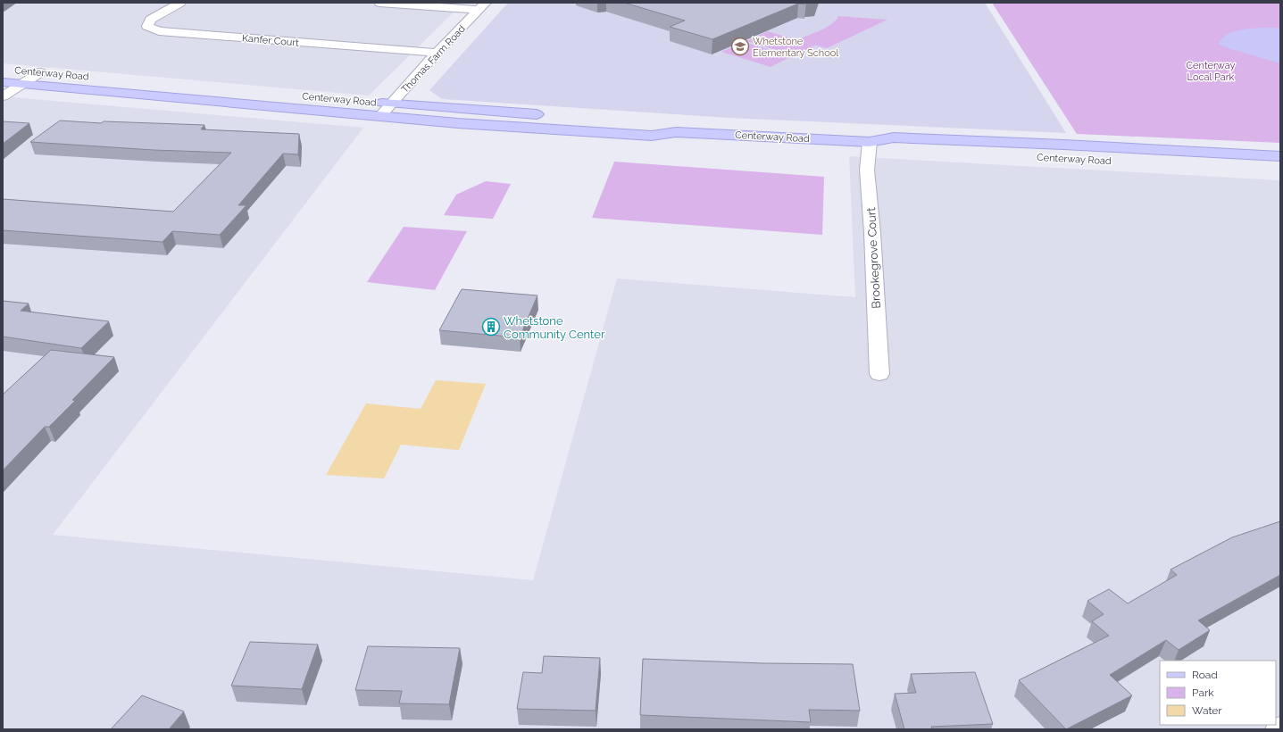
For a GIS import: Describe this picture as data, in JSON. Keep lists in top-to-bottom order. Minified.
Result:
{"streets":{"street":["Kanfer Court","Thomas Farm Road","Centerway Road","Brookegrove Court"]},"crossings":[["Kanfer Court","Thomas Farm Road"],["Thomas Farm Road","Centerway Road"],["Centerway Road","Brookegrove Court"]],"parks":["Centerway Local Park"],"places":{"school or university":["Whetstone Elementary School"],"building":["Whetstone Community Center"]},"legend":["Road","Park","Water"]}
